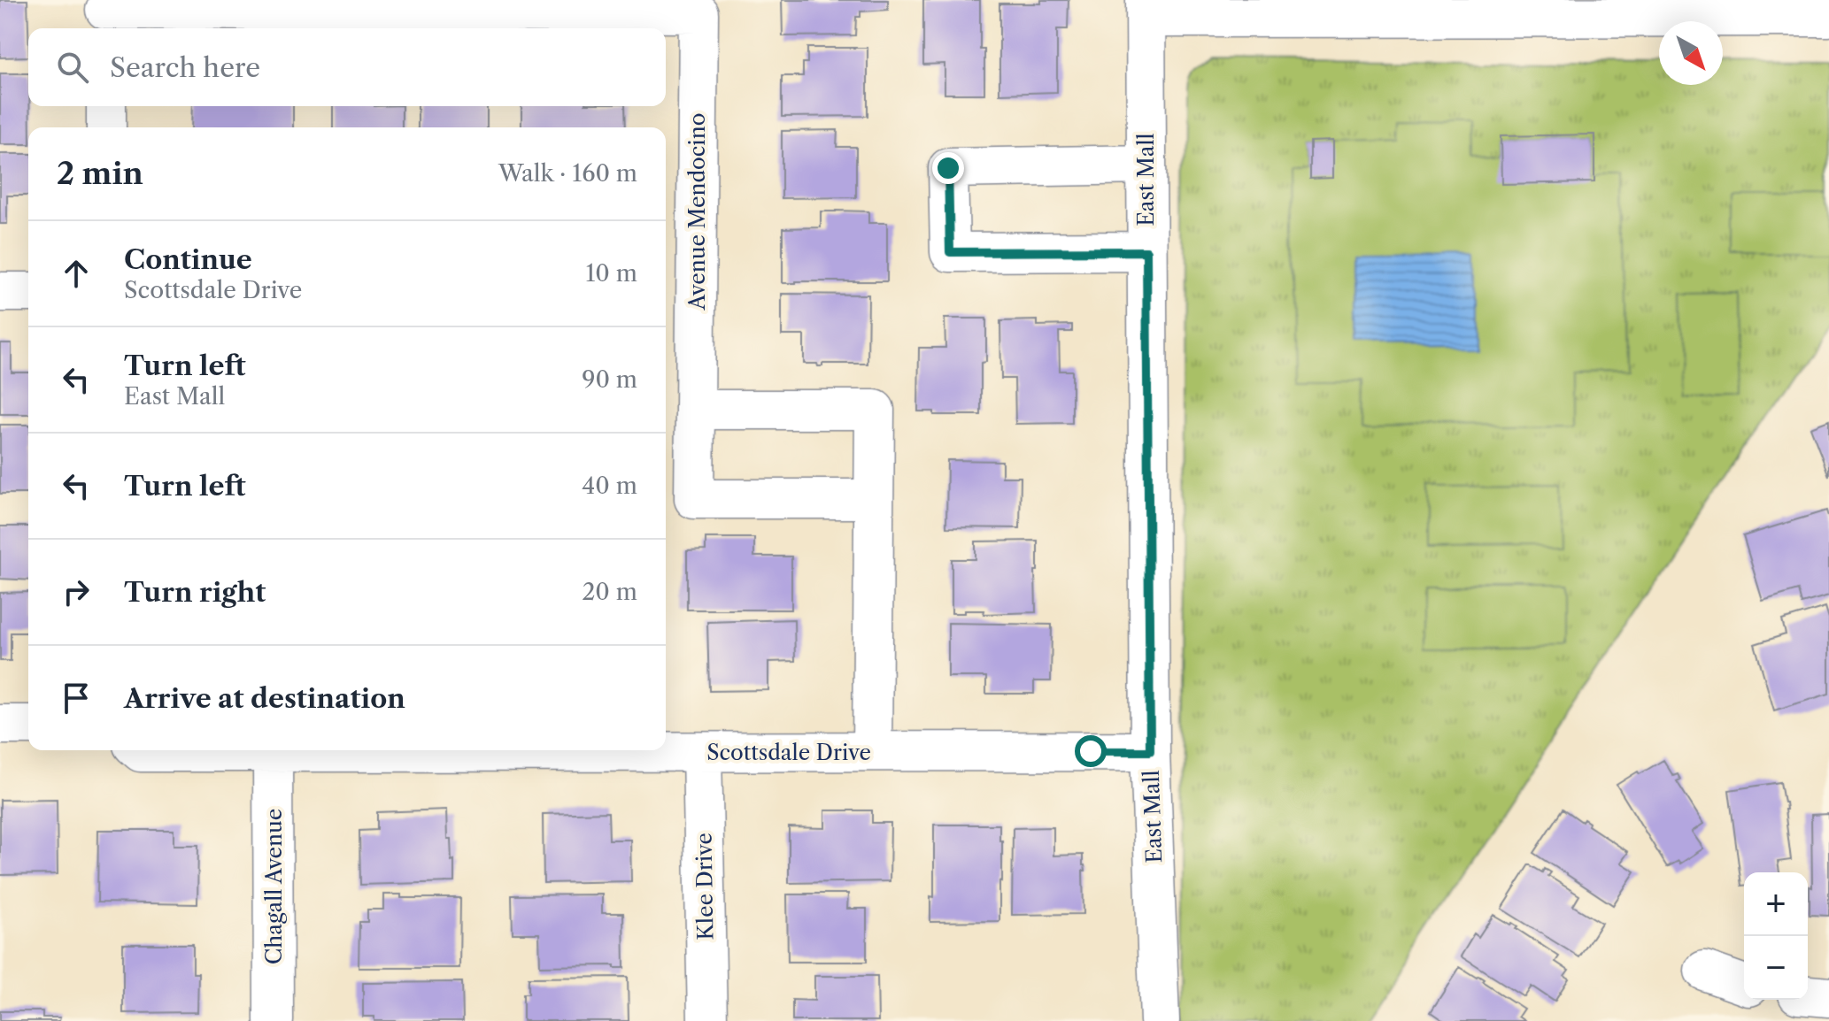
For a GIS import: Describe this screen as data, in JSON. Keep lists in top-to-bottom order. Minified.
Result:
{"streets":{"street":["East Mall","Avenue Mendocino","Scottsdale Drive","Chagall Avenue","Klee Drive"]},"crossings":[["East Mall","Scottsdale Drive"],["Scottsdale Drive","Chagall Avenue"],["Scottsdale Drive","Klee Drive"]],"north":"bottom right","page":{"search":"Search here","heading":["2 min","Walk · 160 m"],"list":[["Continue","Scottsdale Drive","10 m"],["Turn left","East Mall","90 m"],["Turn left","40 m"],["Turn right","20 m"],"Arrive at destination"],"map_buttons":["+","−"]}}
